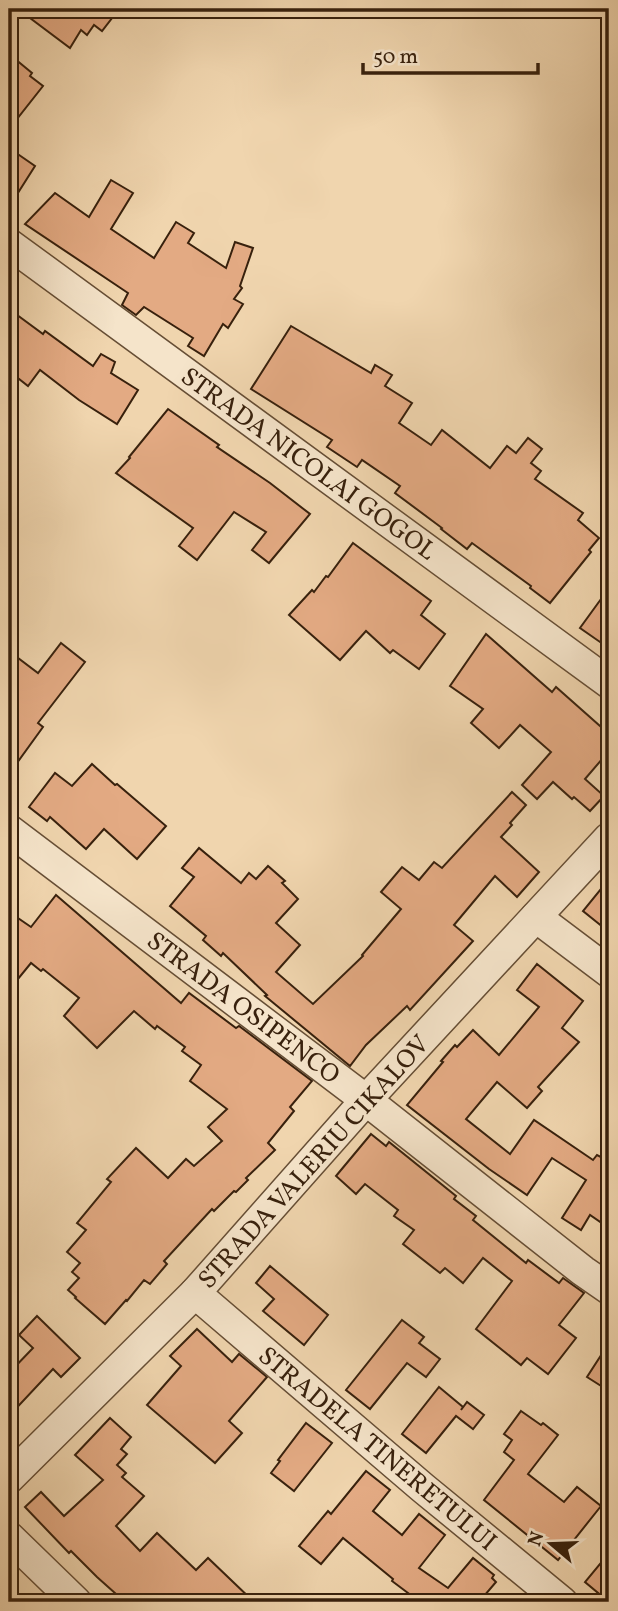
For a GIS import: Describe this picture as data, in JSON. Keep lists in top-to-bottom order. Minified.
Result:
{"streets":{"street":["STRADA NICOLAI GOGOL","STRADA OSIPENCO","STRADA VALERIU CIKALOV","STRADELA TINERETULUI"]},"crossings":[["STRADA OSIPENCO","STRADA VALERIU CIKALOV"],["STRADA VALERIU CIKALOV","STRADELA TINERETULUI"]],"scale_bar":"50 m","north":"left"}
